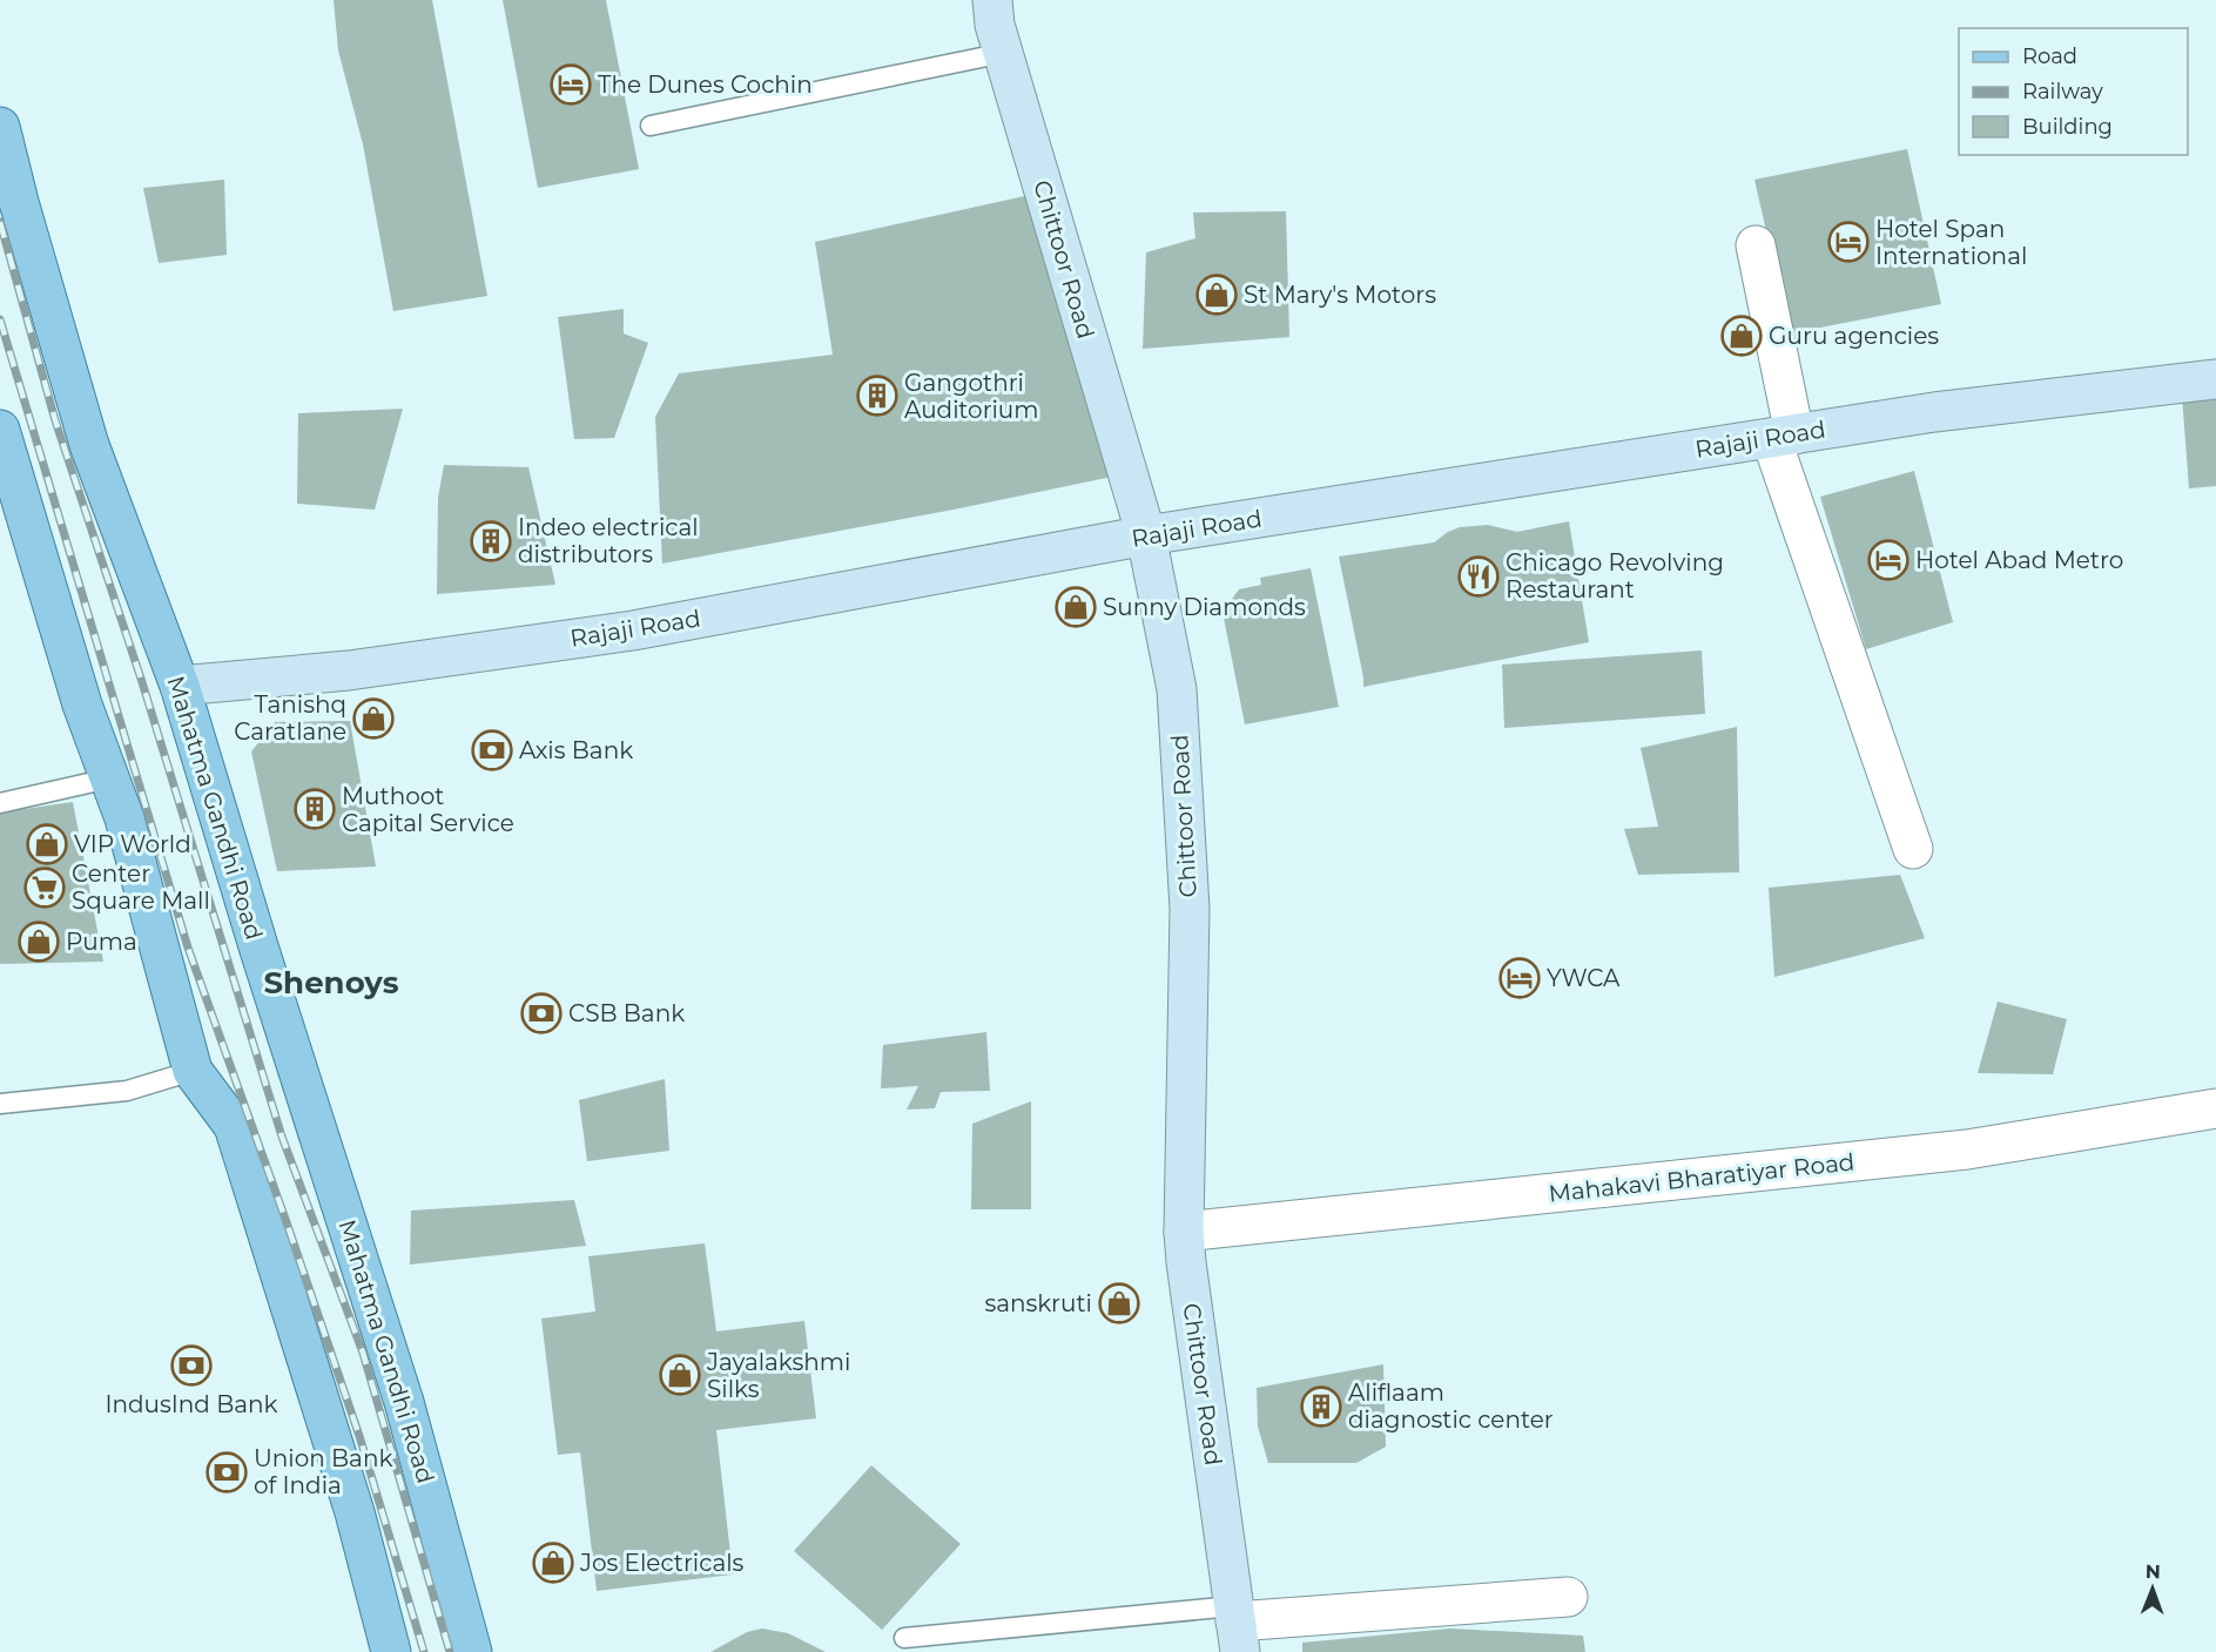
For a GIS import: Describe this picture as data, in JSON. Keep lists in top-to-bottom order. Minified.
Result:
{"streets":{"main road":["Chittoor Road","Rajaji Road","Mahatma Gandhi Road"],"street":["Mahakavi Bharatiyar Road"]},"crossings":[["Chittoor Road","Rajaji Road"],["Chittoor Road","Mahakavi Bharatiyar Road"],["Rajaji Road","Mahatma Gandhi Road"]],"districts":["Shenoys"],"places":{"hotel":["The Dunes Cochin","Hotel Span International","Hotel Abad Metro","YWCA"],"shop":["St Mary's Motors","Guru agencies","Sunny Diamonds","Tanishq Caratlane","VIP World","Puma","sanskruti","Jayalakshmi Silks","Jos Electricals"],"building":["Gangothri Auditorium","Indeo electrical distributors","Muthoot Capital Service","Aliflaam diagnostic center"],"restaurant":["Chicago Revolving Restaurant"],"bank":["Axis Bank","CSB Bank","IndusInd Bank","Union Bank of India"],"supermarket":["Center Square Mall"]},"legend":["Road","Railway","Building"],"north":"top"}
